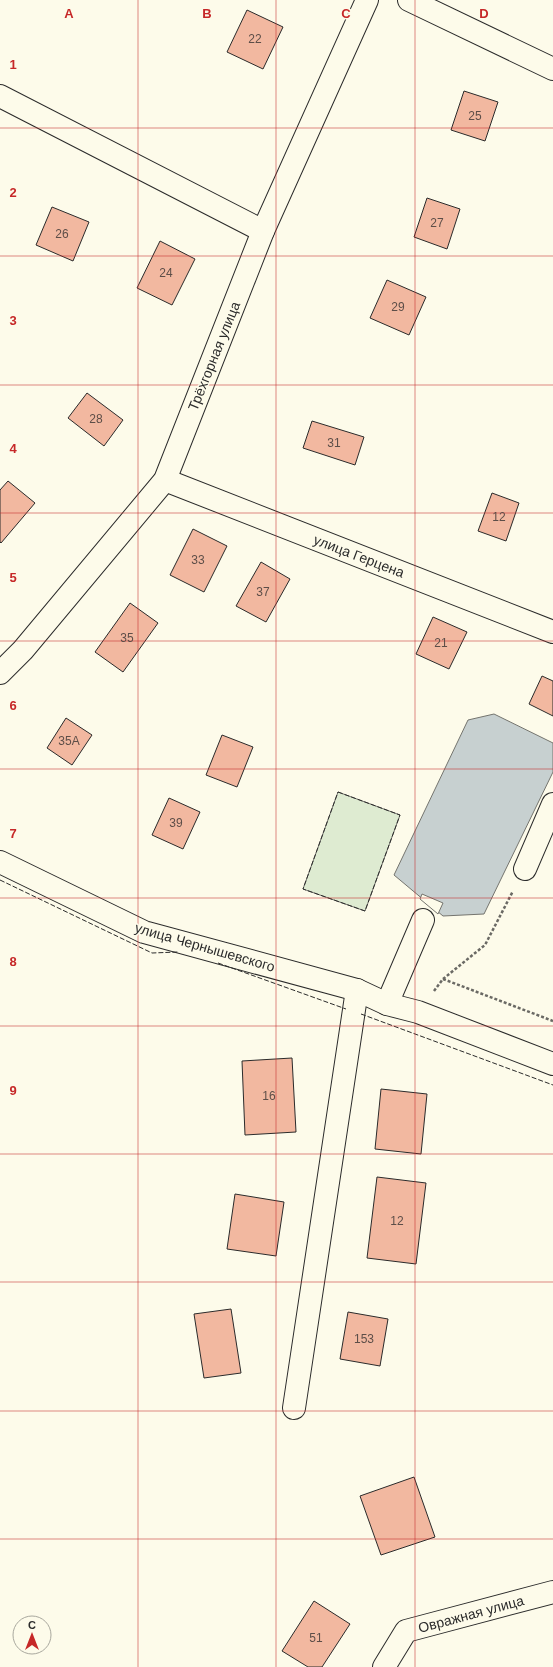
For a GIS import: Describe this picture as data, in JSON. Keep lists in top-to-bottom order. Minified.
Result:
{"streets":{"street":["Трёхгорная улица","улица Герцена","улица Чернышевского","Овражная улица"]},"crossings":[["Трёхгорная улица","улица Герцена"]],"house_numbers":["22","25","27","26","24","29","28","31","12","33","37","35","21","35А","39","16","12","153","51"],"north":"top","grid":{"columns":["A","B","C","D"],"rows":["1","2","3","4","5","6","7","8","9"]}}
